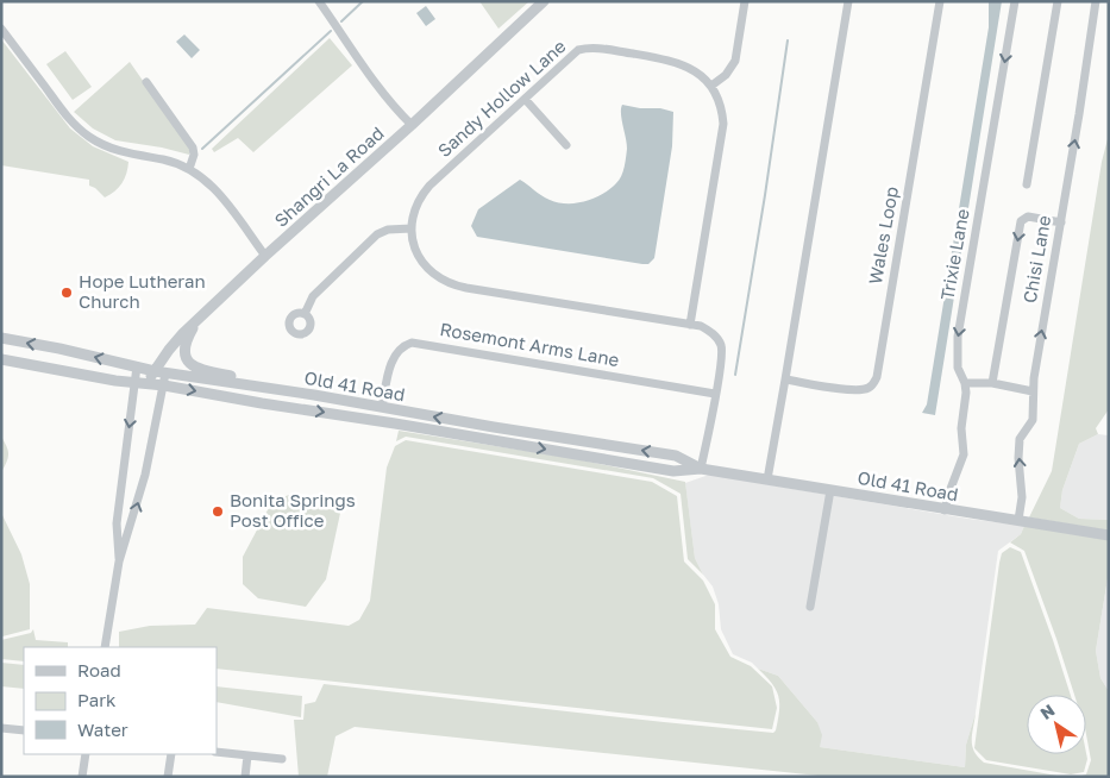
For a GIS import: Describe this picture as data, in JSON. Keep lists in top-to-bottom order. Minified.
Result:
{"streets":{"street":["Sandy Hollow Lane","Shangri La Road","Wales Loop","Trixie Lane","Chisi Lane","Rosemont Arms Lane","Old 41 Road"]},"crossings":[["Shangri La Road","Old 41 Road"],["Trixie Lane","Old 41 Road"],["Chisi Lane","Old 41 Road"],["Rosemont Arms Lane","Old 41 Road"]],"places":["Hope Lutheran Church","Bonita Springs Post Office"],"legend":["Road","Park","Water"],"north":"top left"}
